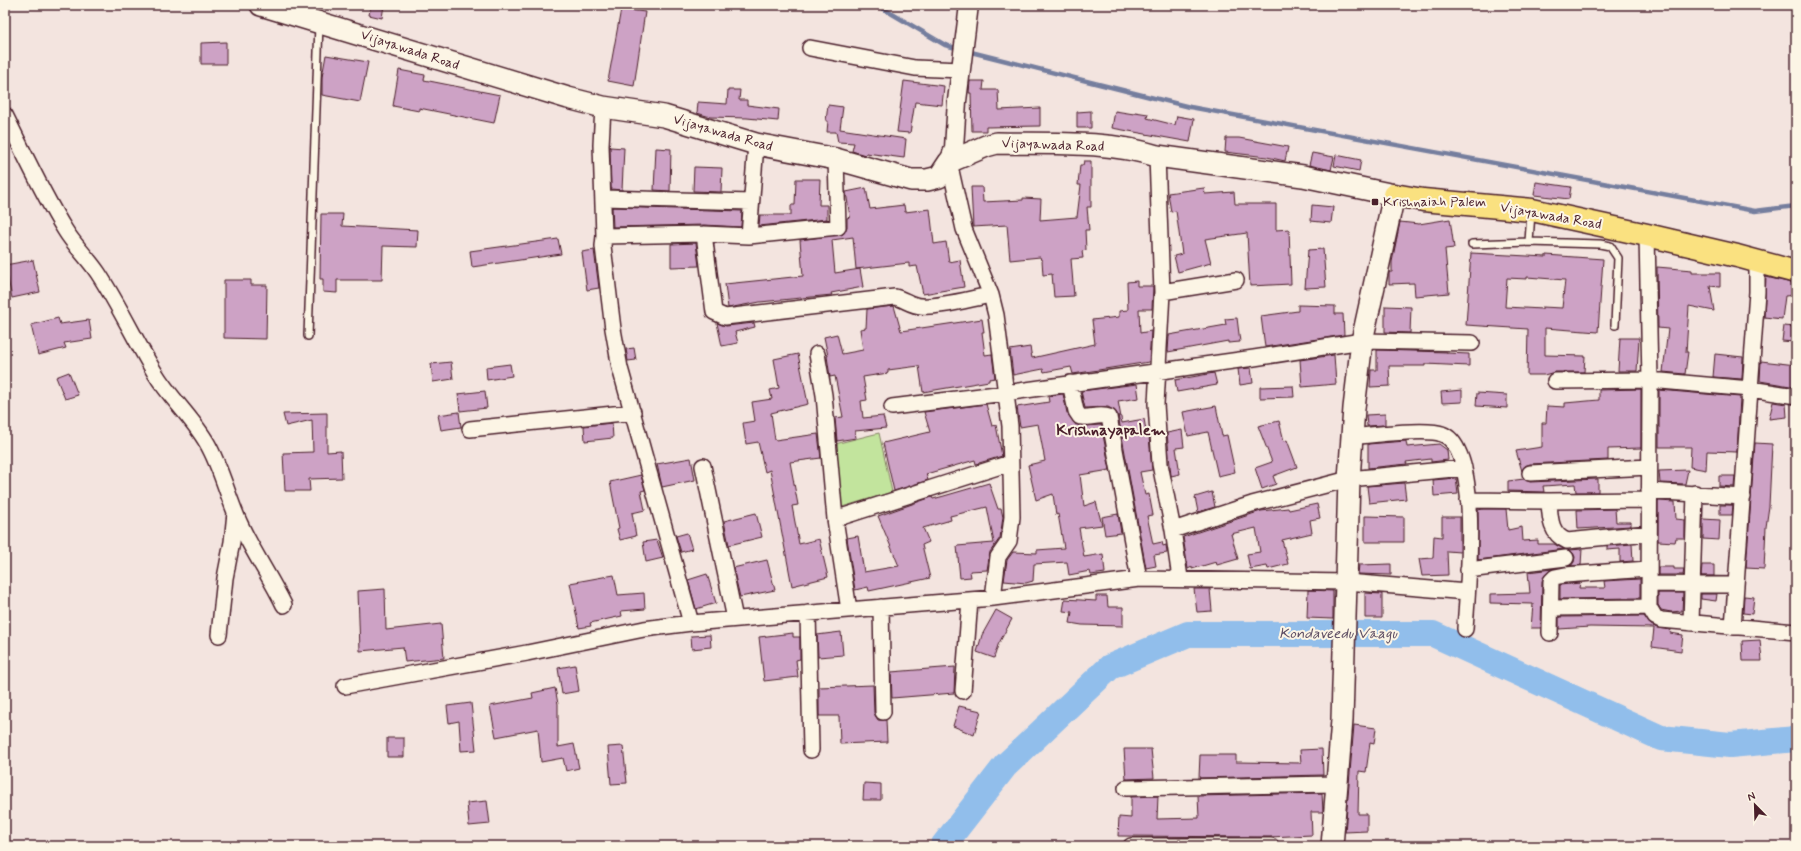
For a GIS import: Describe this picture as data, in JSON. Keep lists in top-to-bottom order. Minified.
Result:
{"streets":{"main road":["Vijayawada Road"]},"districts":["Krishnayapalem"],"water":["Kondaveedu Vaagu"],"places":{"transit":["Krishnaiah Palem"]},"north":"top left"}
